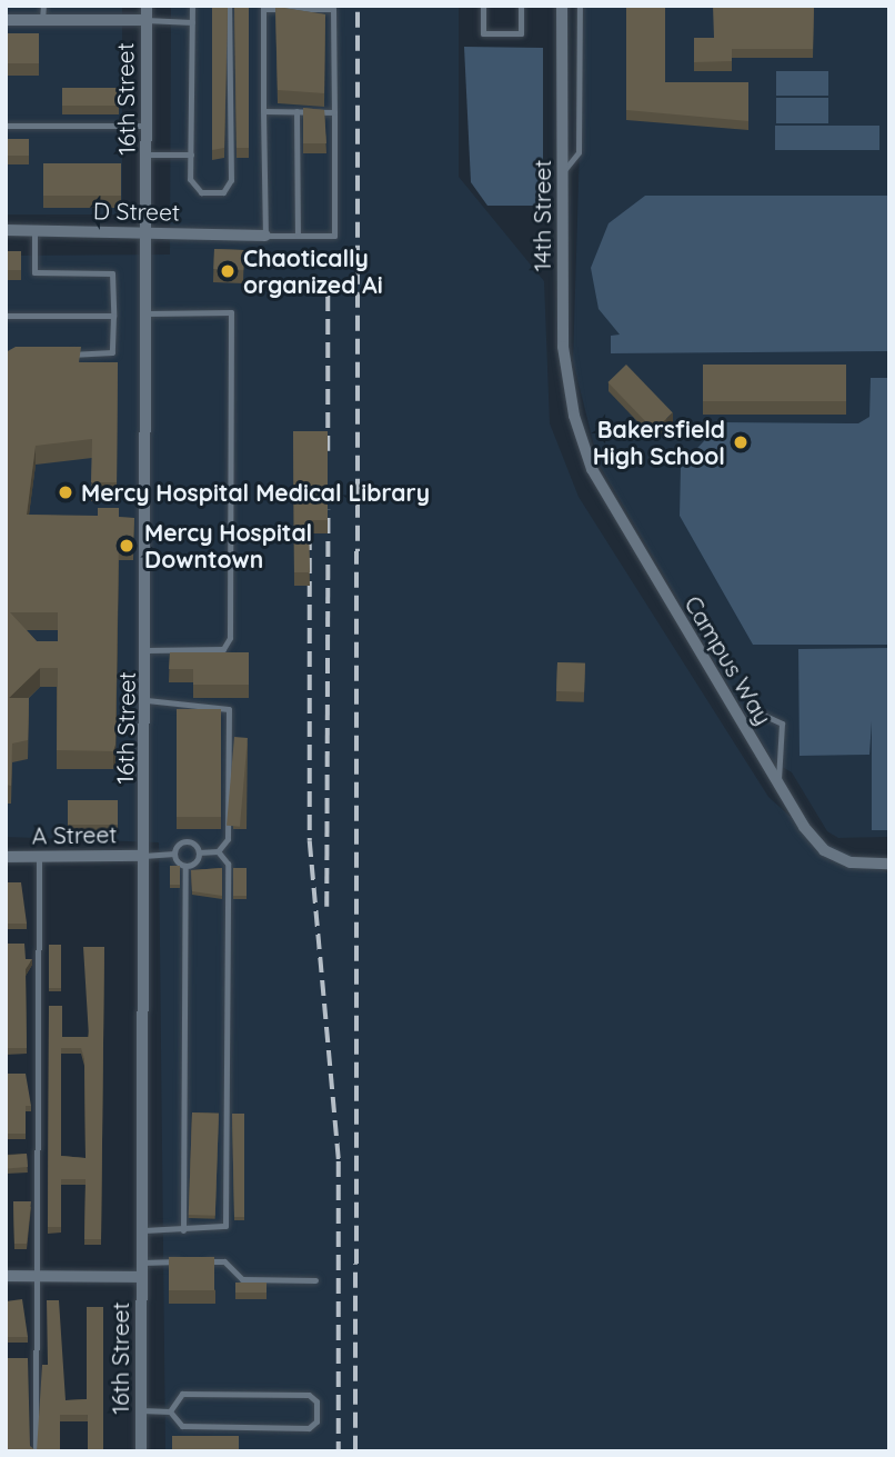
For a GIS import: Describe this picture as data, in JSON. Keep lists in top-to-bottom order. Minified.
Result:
{"streets":{"street":["16th Street","D Street","14th Street","Campus Way","A Street"]},"crossings":[["16th Street","D Street"],["16th Street","A Street"],["14th Street","Campus Way"]],"places":["Chaotically organized Ai","Bakersfield High School","Mercy Hospital Medical Library","Mercy Hospital Downtown"]}
